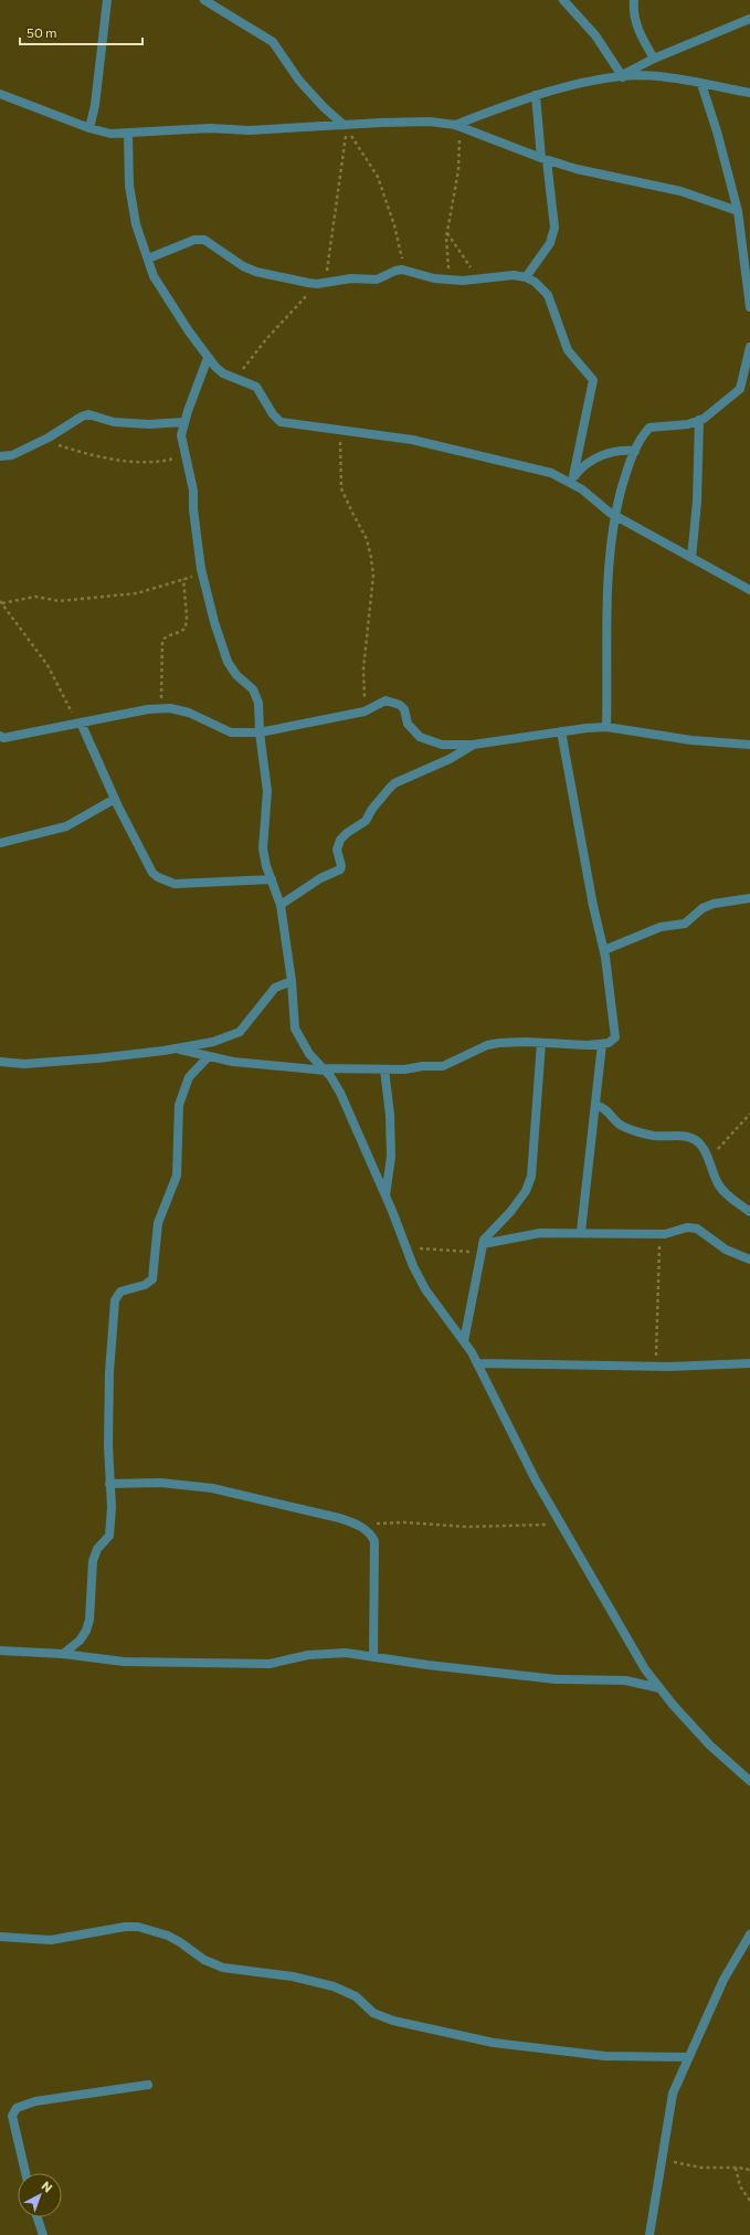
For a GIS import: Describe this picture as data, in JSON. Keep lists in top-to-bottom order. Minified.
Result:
{"scale_bar":"50 m","north":"top right"}
